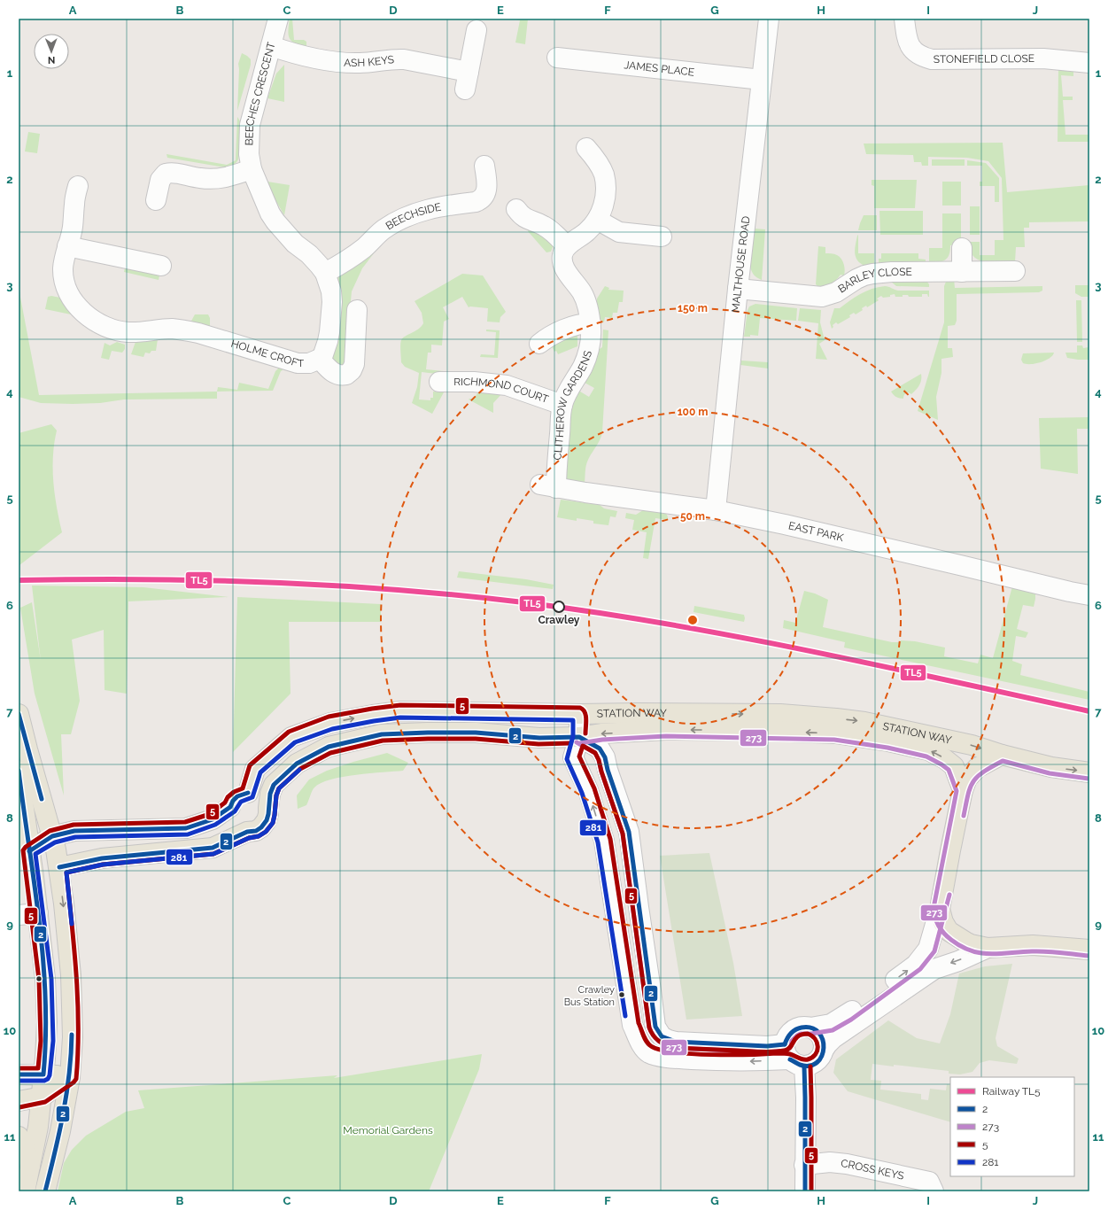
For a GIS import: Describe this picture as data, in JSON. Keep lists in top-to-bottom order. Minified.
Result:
{"streets":{"main road":["STATION WAY"],"street":["STONEFIELD CLOSE","ASH KEYS","JAMES PLACE","BEECHES CRESCENT","BEECHSIDE","MALTHOUSE ROAD","BARLEY CLOSE","HOLME CROFT","RICHMOND COURT","CLITHEROW GARDENS","EAST PARK","CROSS KEYS"]},"crossings":[["ASH KEYS","BEECHES CRESCENT"],["JAMES PLACE","MALTHOUSE ROAD"],["BEECHES CRESCENT","HOLME CROFT"],["BEECHSIDE","HOLME CROFT"],["MALTHOUSE ROAD","BARLEY CLOSE"],["MALTHOUSE ROAD","EAST PARK"],["RICHMOND COURT","CLITHEROW GARDENS"],["CLITHEROW GARDENS","EAST PARK"]],"parks":["Memorial Gardens"],"places":["Crawley","Crawley Bus Station"],"lines":["rail line TL5","transit line 5","transit line 2","transit line 281","transit line 273"],"legend":["Railway TL5","2","273","5","281"],"north":"bottom","grid":{"columns":["A","B","C","D","E","F","G","H","I","J"],"rows":["1","2","3","4","5","6","7","8","9","10","11"]},"rings":["150 m","100 m","50 m"]}
